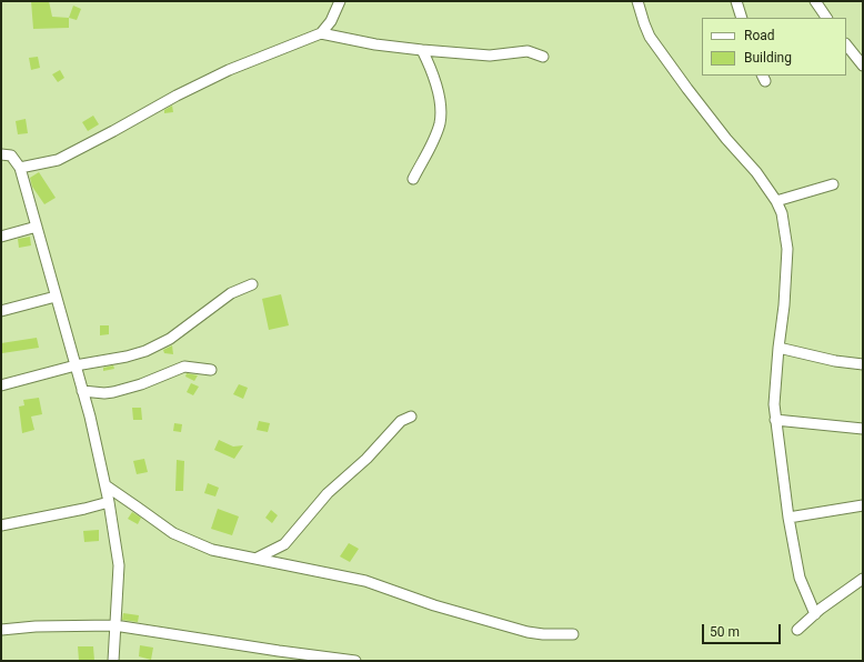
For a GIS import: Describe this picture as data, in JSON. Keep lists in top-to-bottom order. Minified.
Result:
{"legend":["Road","Building"],"scale_bar":"50 m"}
